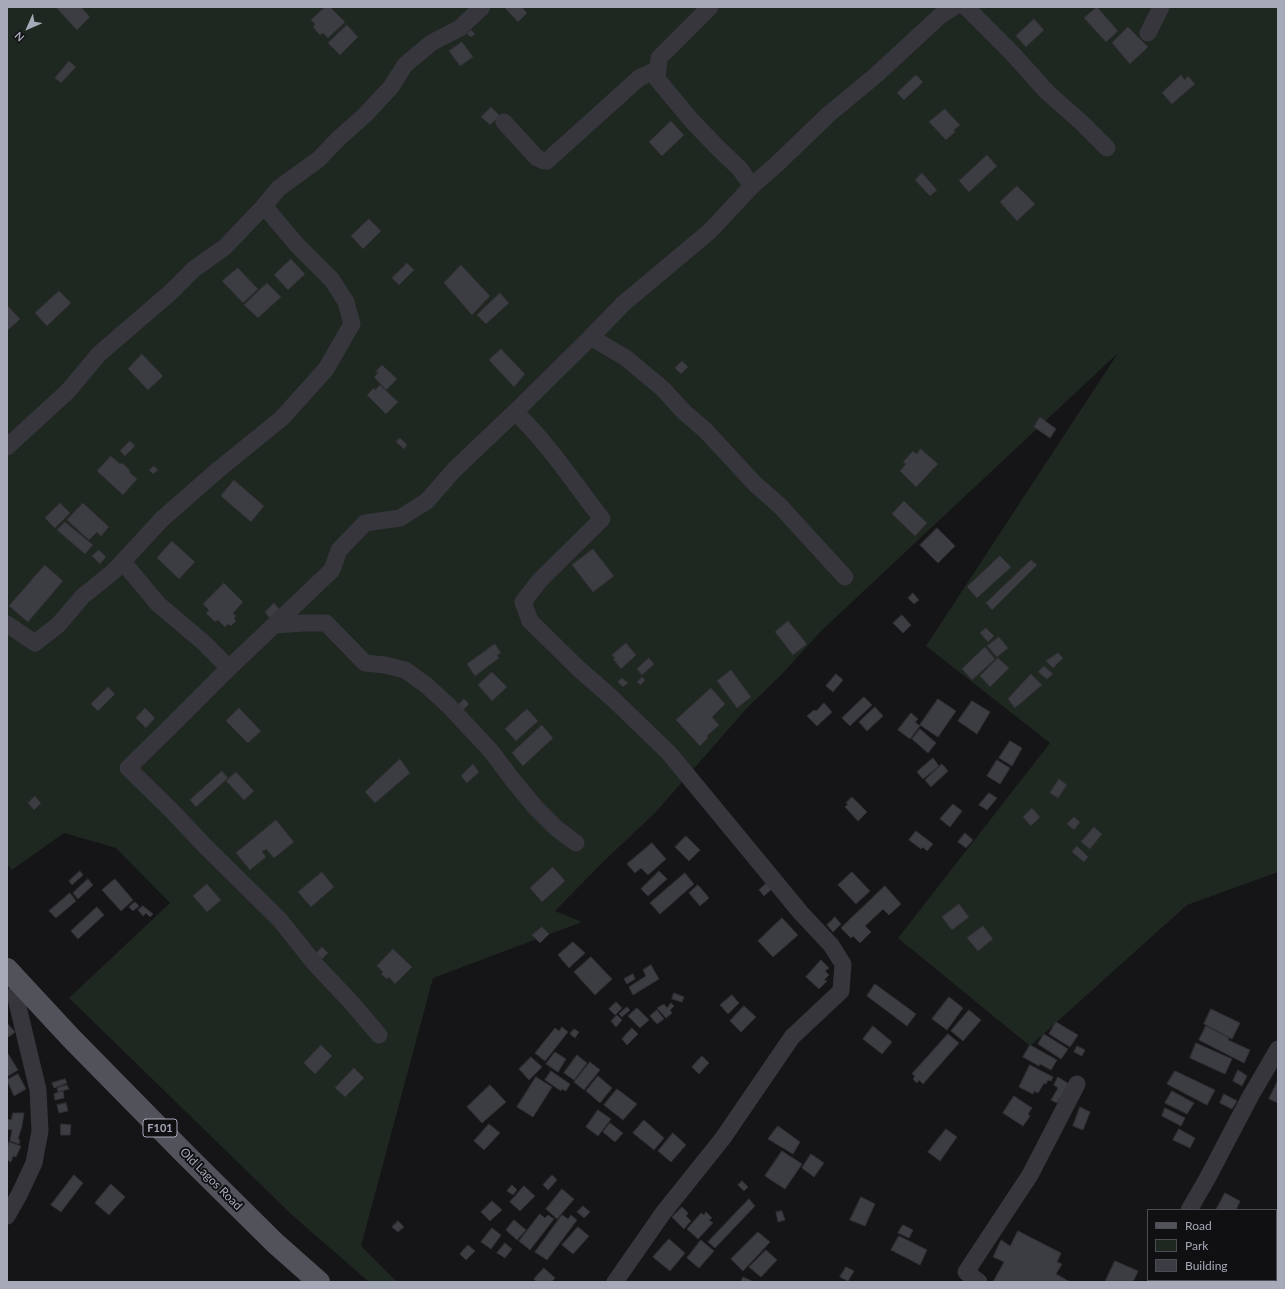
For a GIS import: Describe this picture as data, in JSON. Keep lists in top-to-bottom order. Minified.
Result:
{"streets":{"main road":["F101","Old Lagos Road"]},"legend":["Road","Park","Building"],"north":"bottom left"}
